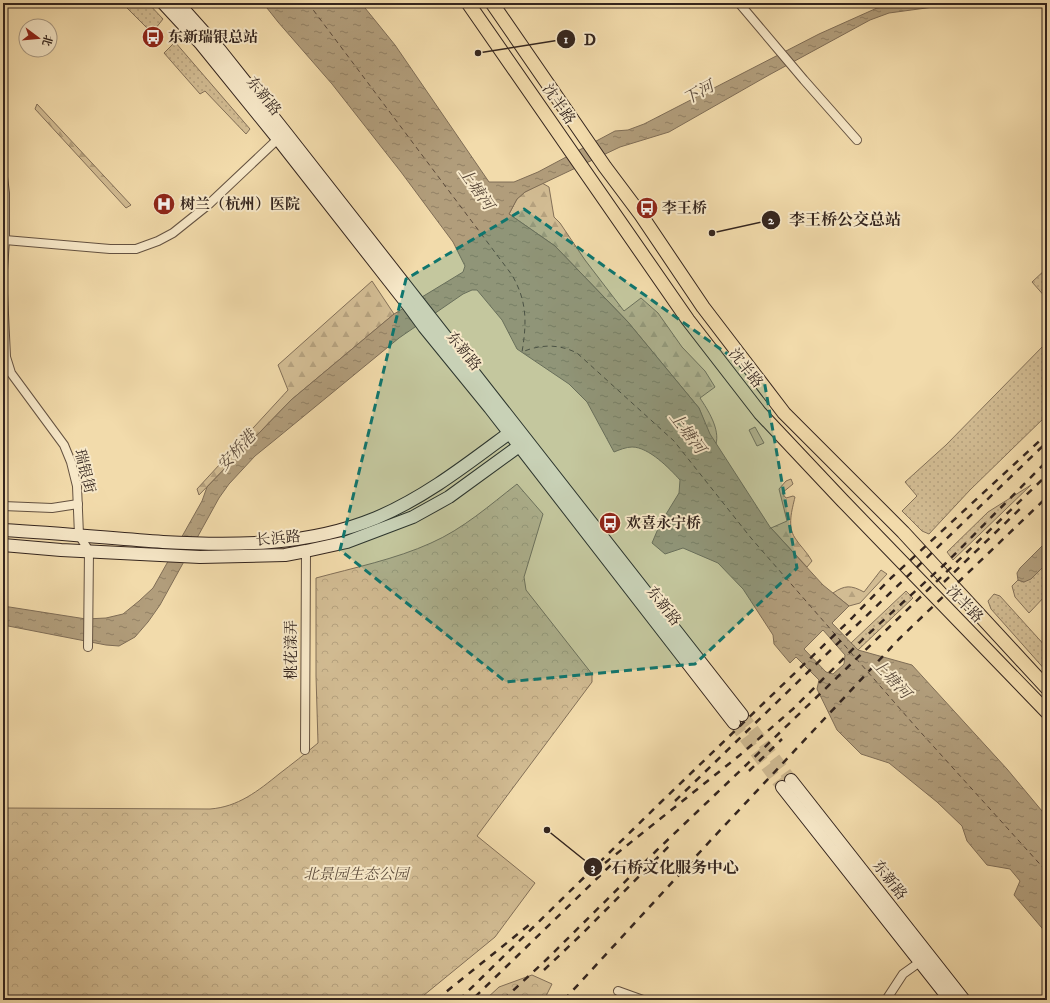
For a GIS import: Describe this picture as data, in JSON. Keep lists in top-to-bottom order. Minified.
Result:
{"streets":{"main road":["东新路","沈半路","长浜路"],"street":["瑞银街","桃花漾弄"]},"crossings":[["东新路","长浜路"],["瑞银街","长浜路"],["长浜路","桃花漾弄"]],"water":["下河","上塘河","安桥港"],"parks":["北景园生态公园"],"places":{"bus stop":["东新瑞银总站","李王桥","欢喜永宁桥"],"other":["D","李王桥公交总站","石桥文化服务中心"],"hospital":["树兰（杭州）医院"]},"north":"right"}
